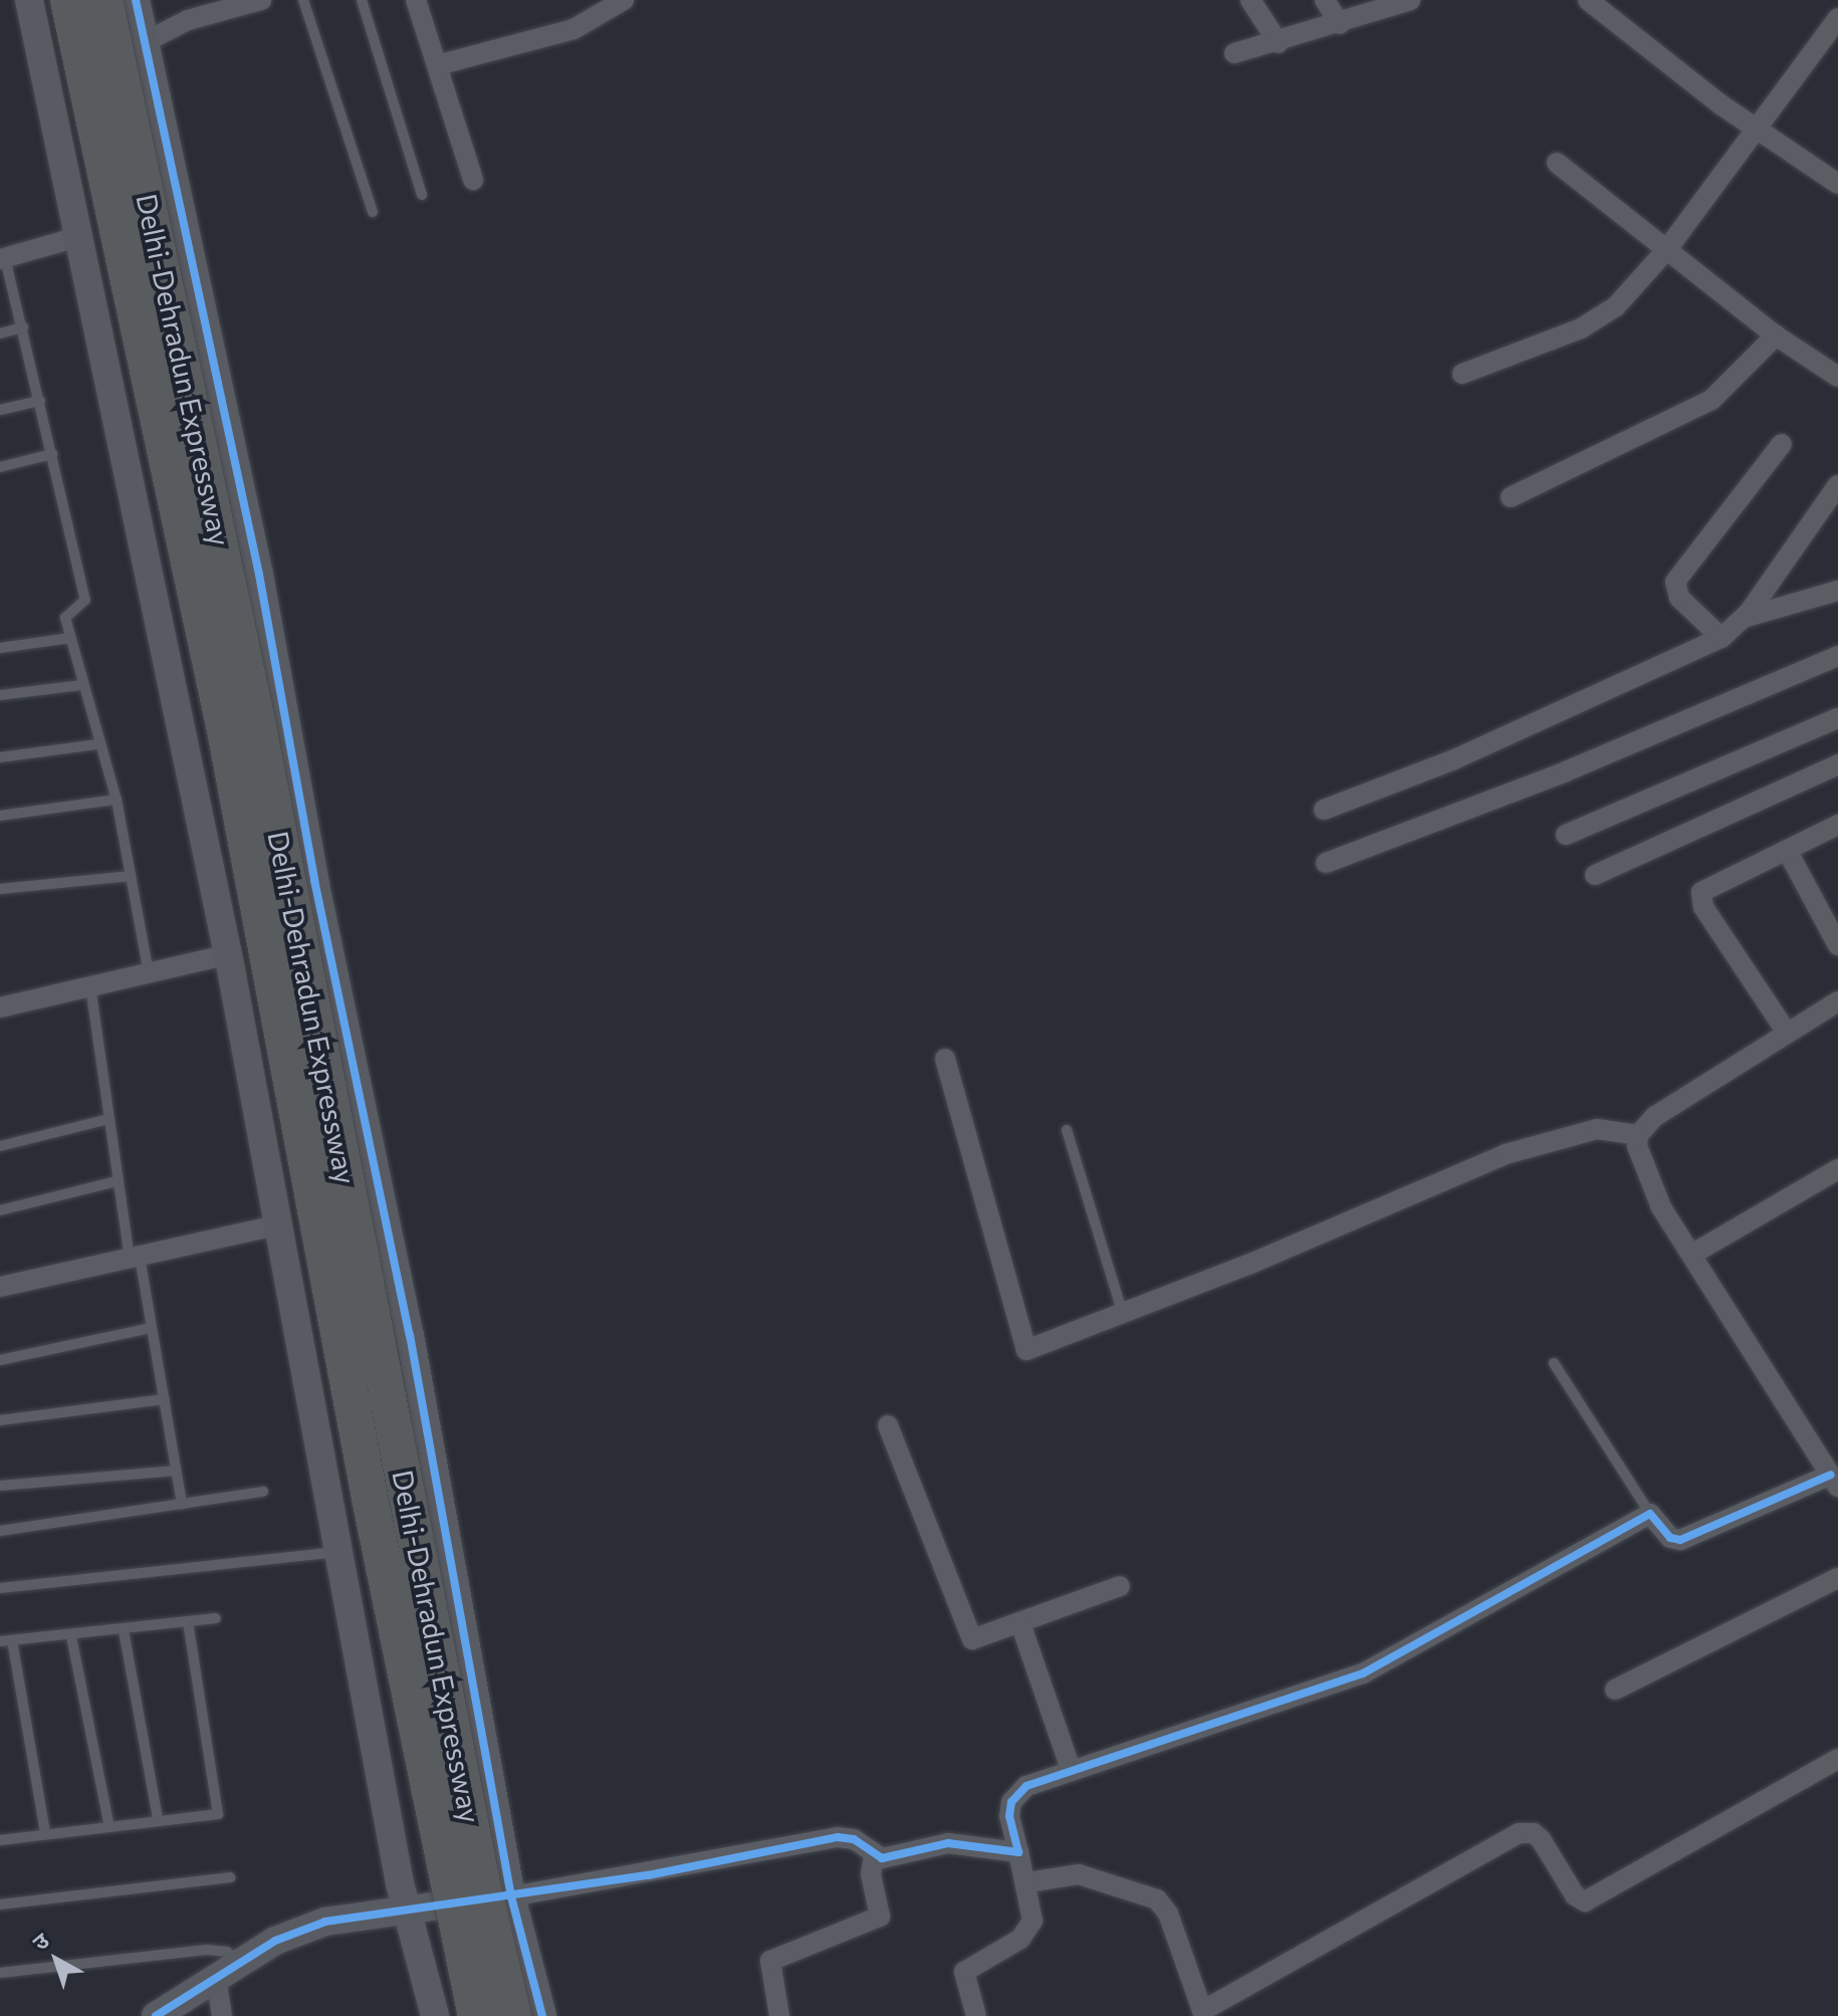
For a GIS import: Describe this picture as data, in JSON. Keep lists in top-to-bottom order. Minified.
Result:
{"streets":{"highway":["Delhi-Dehradun Expressway"]},"north":"top left"}
